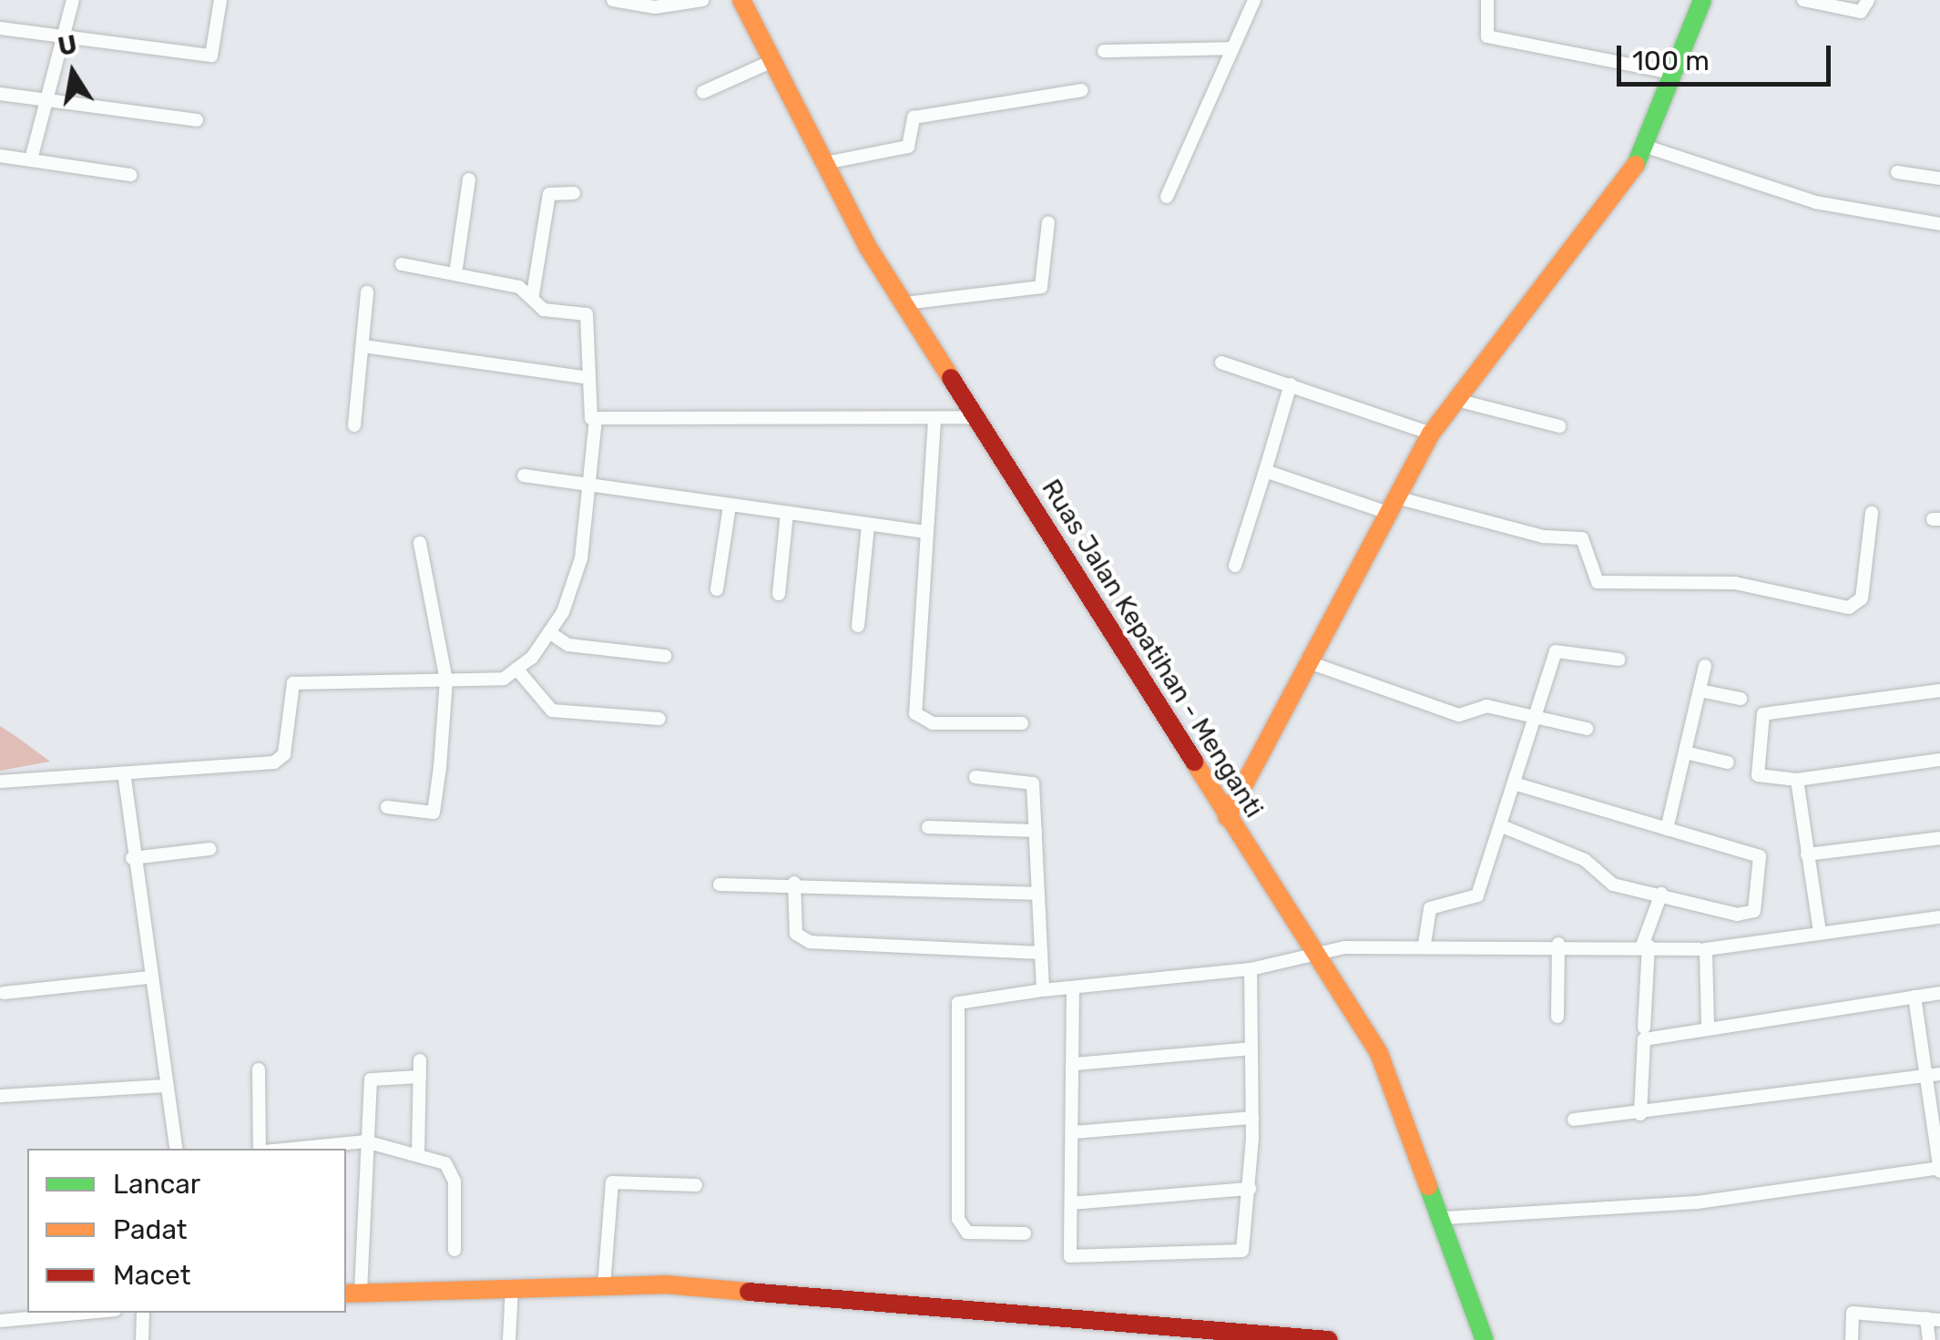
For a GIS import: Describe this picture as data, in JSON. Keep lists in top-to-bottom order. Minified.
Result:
{"streets":{"street":["Ruas Jalan Kepatihan - Menganti"]},"legend":["Lancar","Padat","Macet"],"scale_bar":"100 m","north":"top"}
